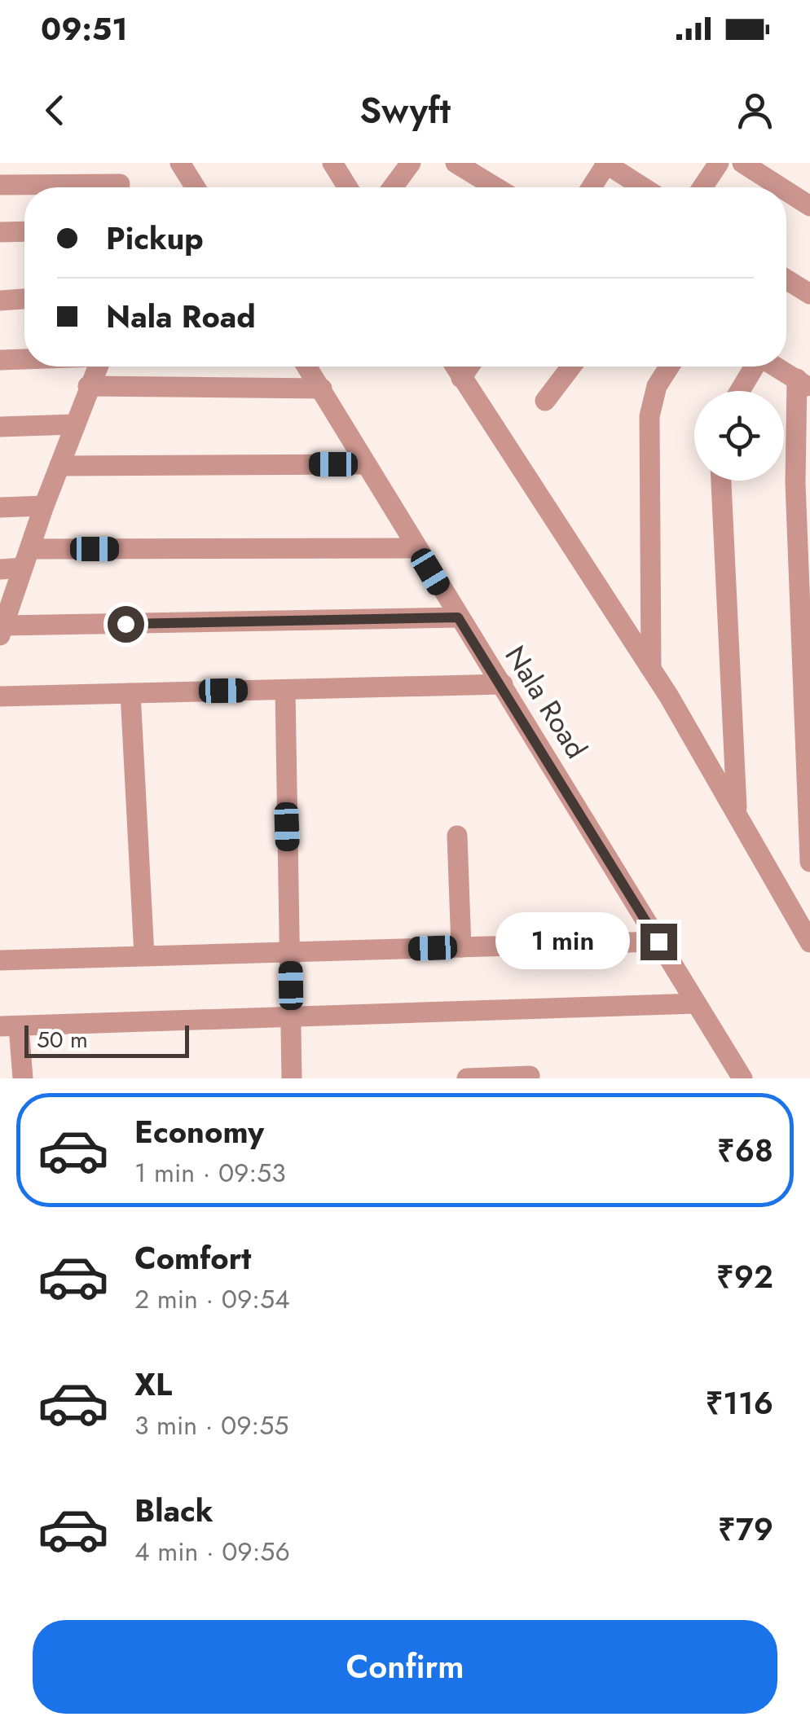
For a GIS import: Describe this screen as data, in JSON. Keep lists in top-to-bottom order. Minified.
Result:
{"streets":{"street":["Nala Road"]},"scale_bar":"50 m","page":{"status":"09:51","header":"Swyft","banner":["Pickup","Nala Road"],"bubble":"1 min","scale":"50 m","list":[{"name":"Economy","note":"1 min · 09:53","value":"₹68"},{"name":"Comfort","note":"2 min · 09:54","value":"₹92"},{"name":"XL","note":"3 min · 09:55","value":"₹116"},{"name":"Black","note":"4 min · 09:56","value":"₹79"}],"buttons":"Confirm"}}
